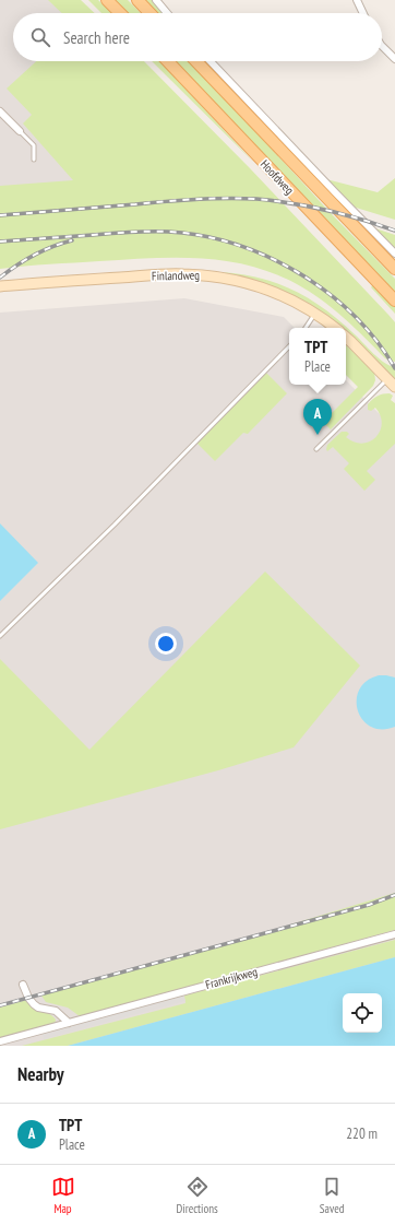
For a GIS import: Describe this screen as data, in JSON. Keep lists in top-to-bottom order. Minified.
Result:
{"streets":{"main road":["Hoofdweg"],"street":["Finlandweg","Frankrijkweg"]},"page":{"search":"Search here","popup":["TPT","Place"],"pins":"A","heading":"Nearby","list":[{"mark":"A","name":"TPT","note":"Place","value":"220 m"}],"nav":["Map","Directions","Saved"]}}
